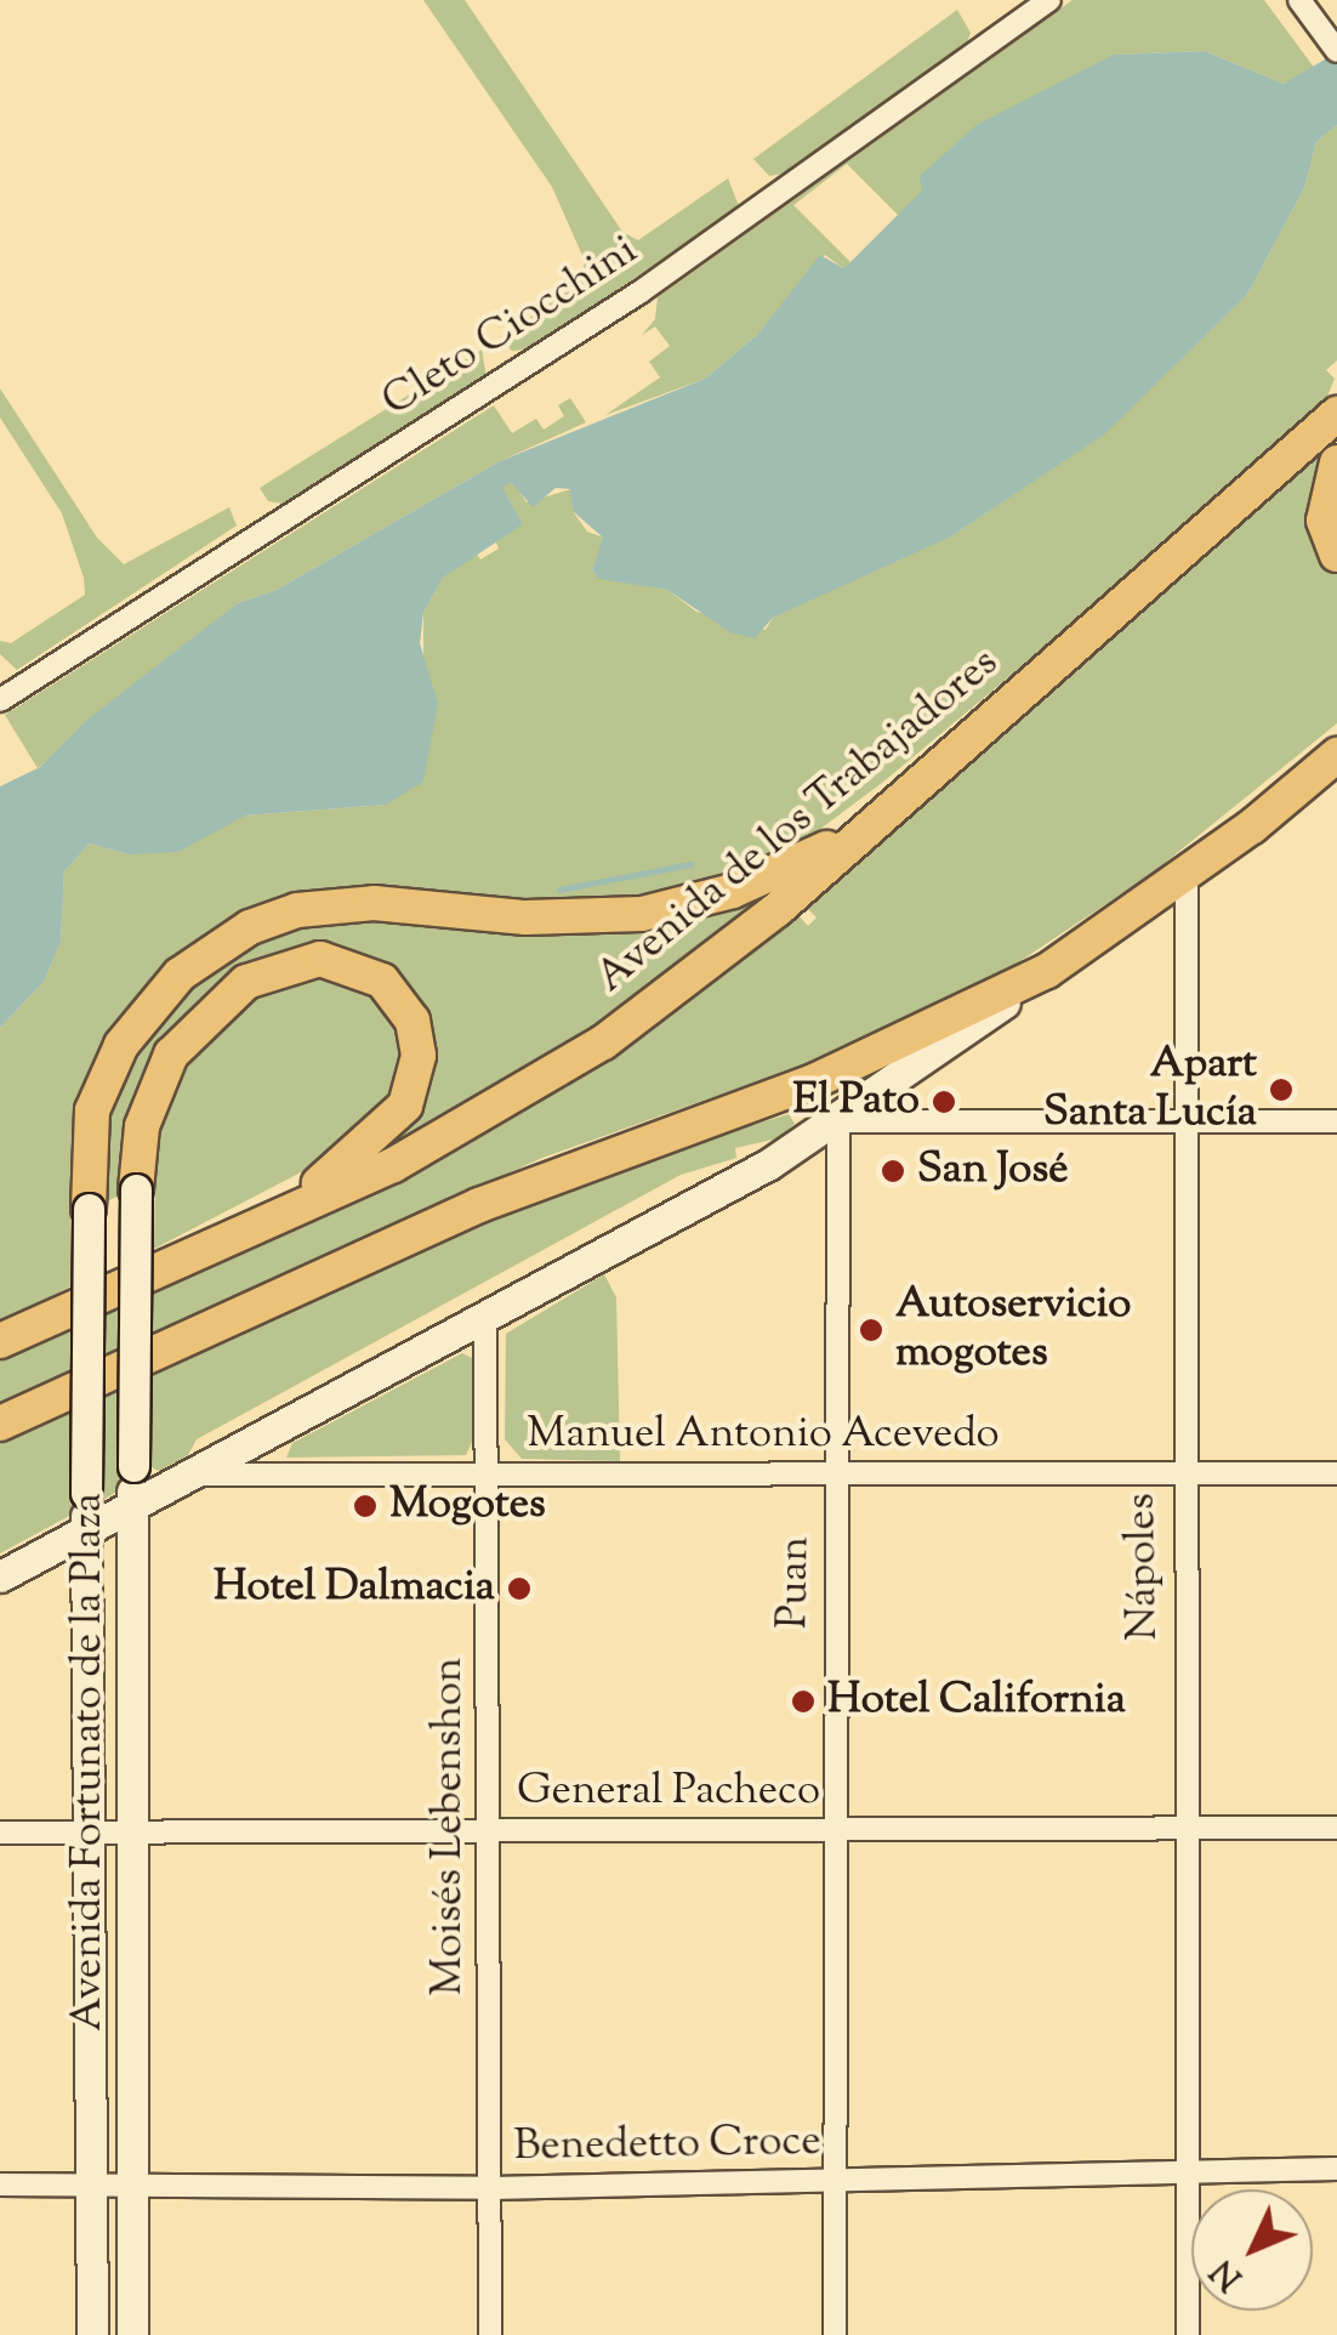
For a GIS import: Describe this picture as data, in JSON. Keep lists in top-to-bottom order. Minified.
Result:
{"streets":{"main road":["Avenida de los Trabajadores","Avenida Fortunato de la Plaza"],"street":["Cleto Ciocchini","Manuel Antonio Acevedo","Nápoles","Puan","General Pacheco","Moisés Lebenshon","Benedetto Croce"]},"crossings":[["Manuel Antonio Acevedo","Nápoles"],["Manuel Antonio Acevedo","Puan"],["Manuel Antonio Acevedo","Moisés Lebenshon"],["Nápoles","General Pacheco"],["Nápoles","Benedetto Croce"],["Puan","General Pacheco"],["Puan","Benedetto Croce"],["Avenida Fortunato de la Plaza","General Pacheco"],["Avenida Fortunato de la Plaza","Benedetto Croce"],["General Pacheco","Moisés Lebenshon"],["Moisés Lebenshon","Benedetto Croce"]],"places":["Apart Santa Lucía","El Pato","San José","Autoservicio mogotes","Mogotes","Hotel Dalmacia","Hotel California"],"north":"bottom left"}
